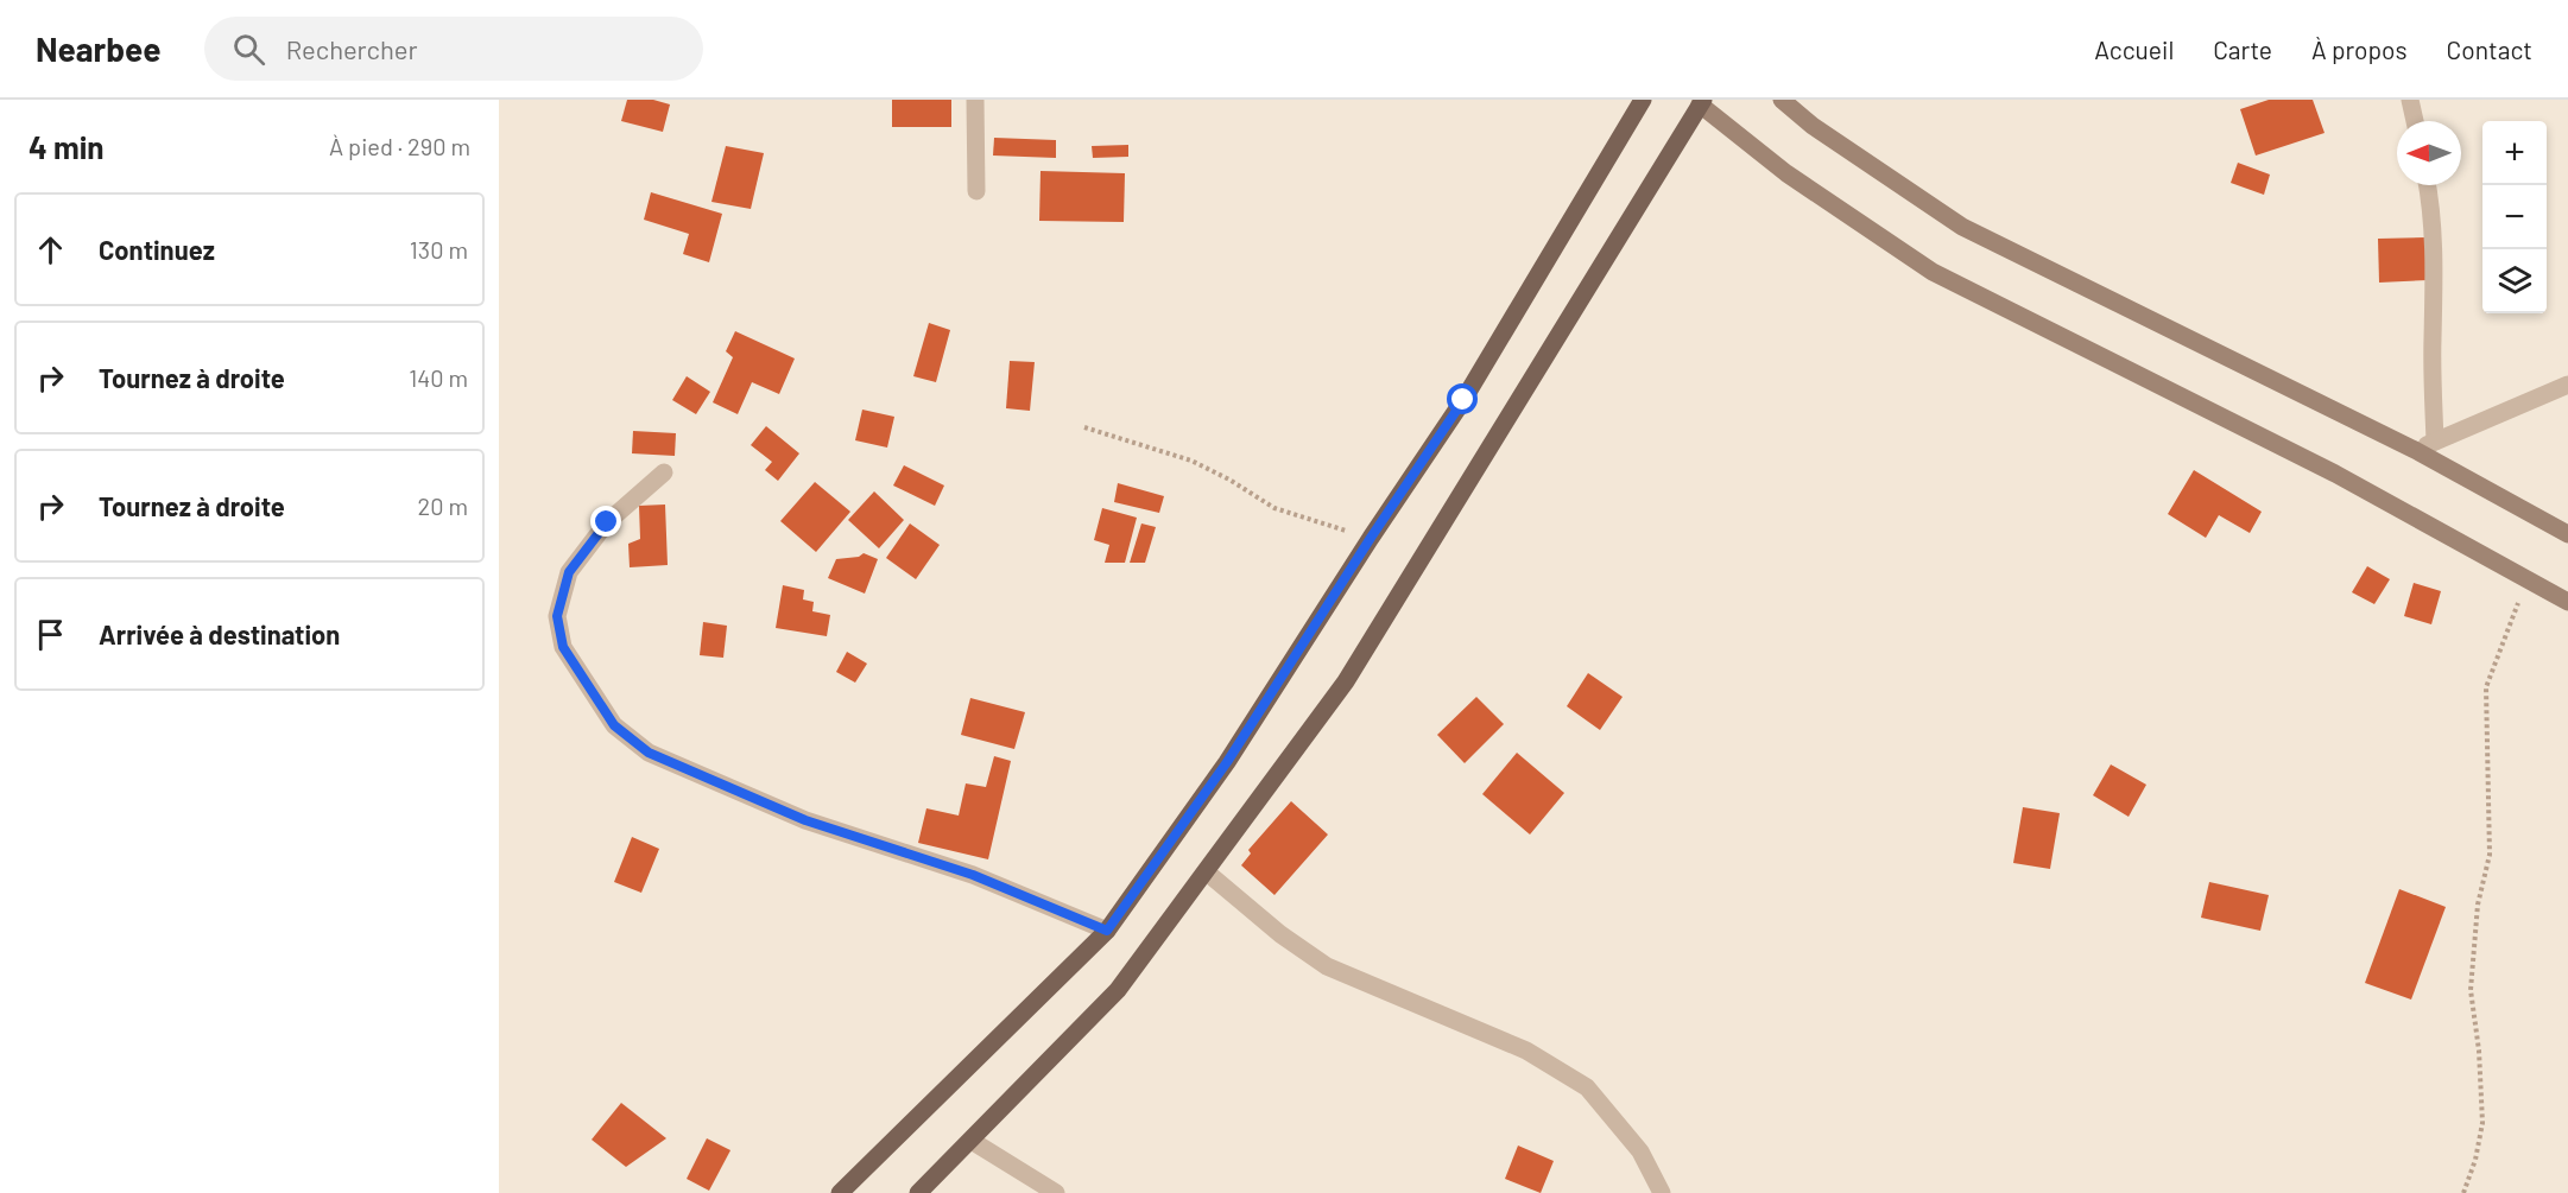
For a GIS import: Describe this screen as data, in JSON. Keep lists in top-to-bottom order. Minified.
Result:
{"north":"left","page":{"header":"Nearbee","search":"Rechercher","nav":["Accueil","Carte","À propos","Contact"],"heading":["4 min","À pied · 290 m"],"map_buttons":["+","−"],"list":[["Continuez","130 m"],["Tournez à droite","140 m"],["Tournez à droite","20 m"],"Arrivée à destination"]}}
